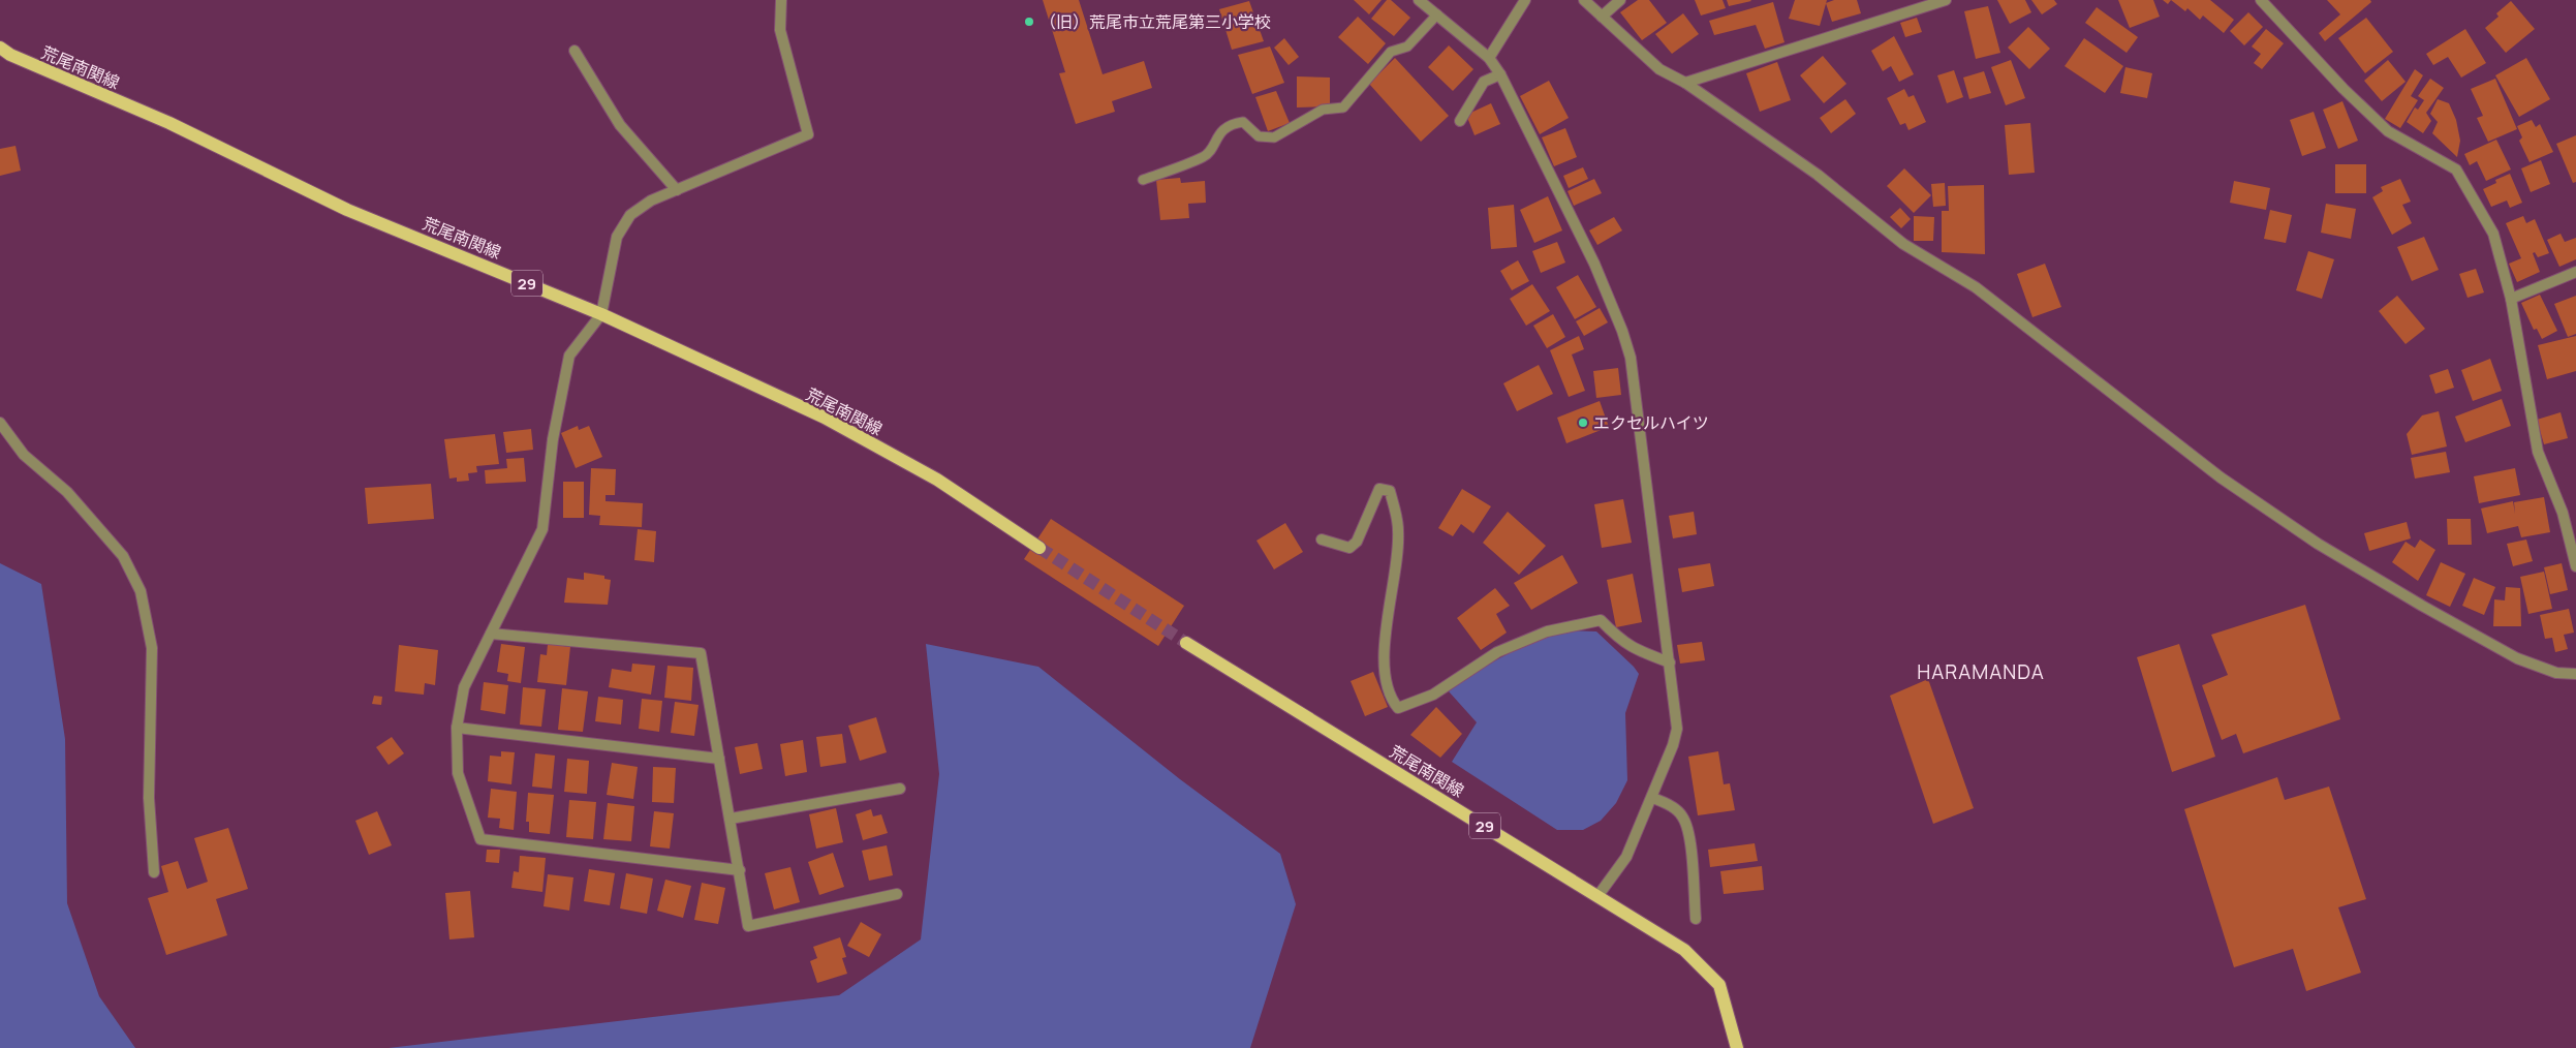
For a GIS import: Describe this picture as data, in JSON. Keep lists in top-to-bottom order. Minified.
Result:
{"streets":{"main road":["荒尾南関線","29"]},"districts":["HARAMANDA"],"places":["（旧）荒尾市立荒尾第三小学校","エクセルハイツ"]}
